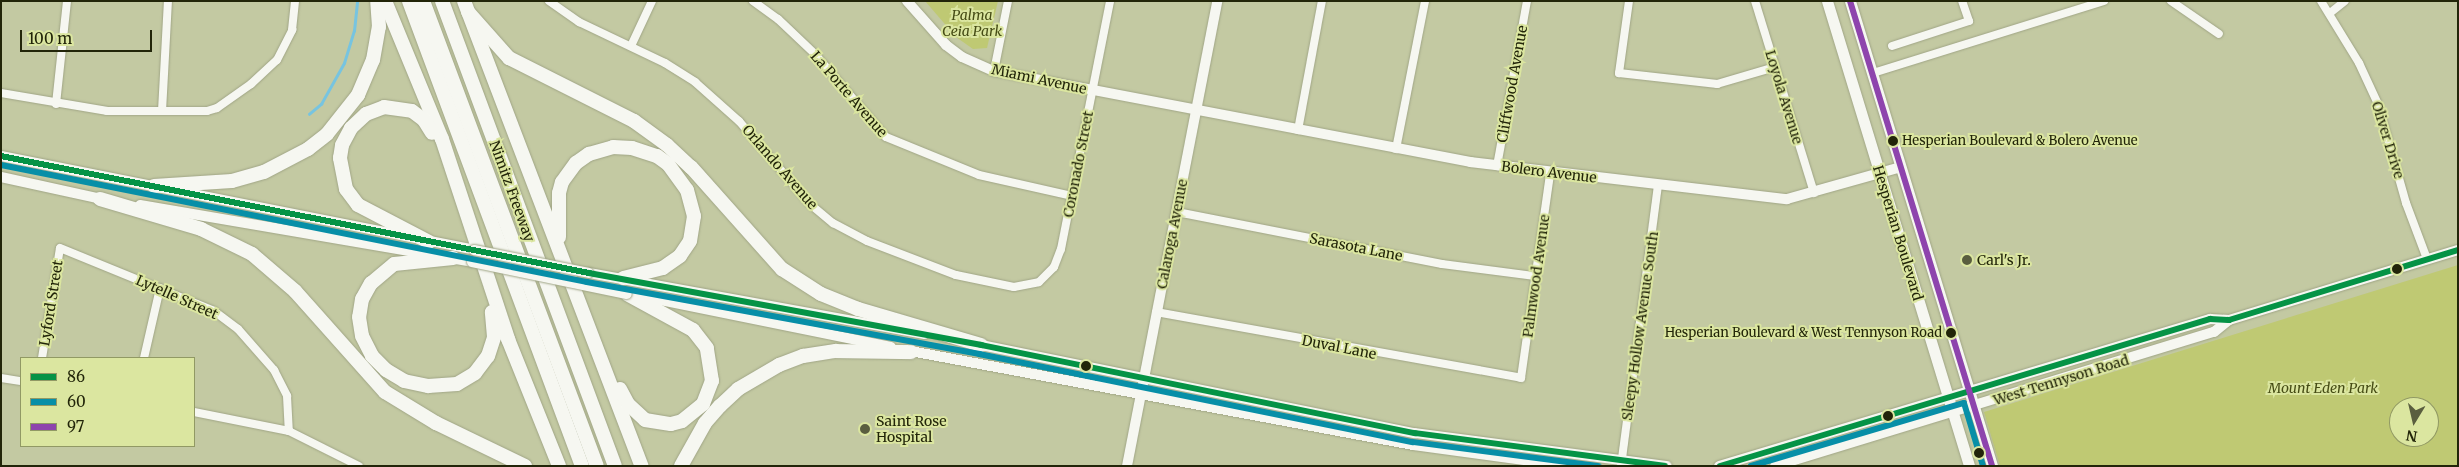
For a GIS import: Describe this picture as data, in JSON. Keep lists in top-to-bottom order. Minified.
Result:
{"streets":{"highway":["Nimitz Freeway"],"main road":["Miami Avenue","Bolero Avenue","Hesperian Boulevard","Calaroga Avenue","West Tennyson Road"],"street":["Cliffwood Avenue","La Porte Avenue","Loyola Avenue","Oliver Drive","Coronado Street","Orlando Avenue","Sarasota Lane","Palmwood Avenue","Lytelle Street","Lyford Street","Sleepy Hollow Avenue South","Duval Lane"]},"crossings":[["Miami Avenue","Coronado Street"],["Miami Avenue","Bolero Avenue"],["Miami Avenue","Calaroga Avenue"],["Cliffwood Avenue","Bolero Avenue"],["La Porte Avenue","Coronado Street"],["Loyola Avenue","Bolero Avenue"],["Oliver Drive","West Tennyson Road"],["Coronado Street","Orlando Avenue"],["Bolero Avenue","Hesperian Boulevard"],["Bolero Avenue","Calaroga Avenue"],["Bolero Avenue","Palmwood Avenue"],["Bolero Avenue","Sleepy Hollow Avenue South"],["Hesperian Boulevard","West Tennyson Road"],["Calaroga Avenue","Sarasota Lane"],["Calaroga Avenue","Duval Lane"],["Sarasota Lane","Palmwood Avenue"],["Palmwood Avenue","Duval Lane"],["Lytelle Street","Lyford Street"]],"parks":["Palma Ceia Park","Mount Eden Park"],"places":["Hesperian Boulevard & Bolero Avenue","Carl's Jr.","Hesperian Boulevard & West Tennyson Road","Saint Rose Hospital"],"lines":["transit line 97","transit line 86","transit line 60"],"legend":["86","60","97"],"scale_bar":"100 m","north":"bottom"}
